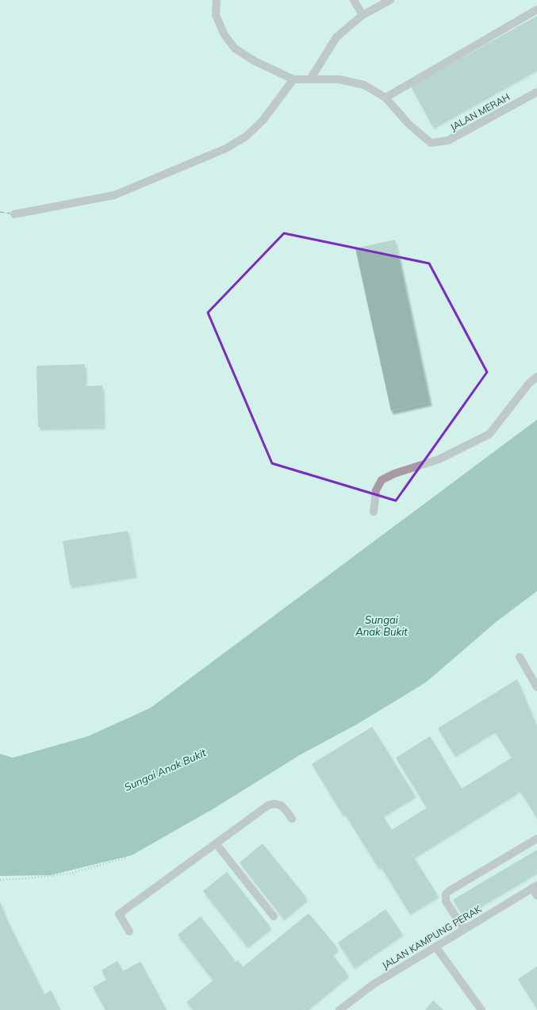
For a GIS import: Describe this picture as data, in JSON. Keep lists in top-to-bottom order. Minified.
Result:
{"streets":{"street":["JALAN MERAH","JALAN KAMPUNG PERAK"]},"water":["Sungai Anak Bukit"]}
